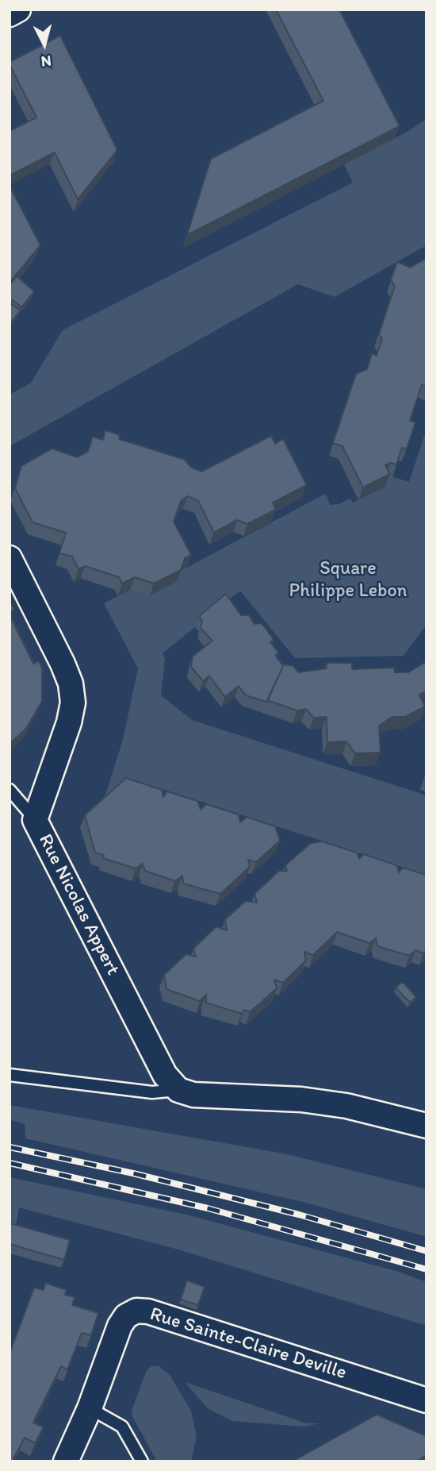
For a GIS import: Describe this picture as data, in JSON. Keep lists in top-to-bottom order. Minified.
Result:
{"streets":{"street":["Rue Nicolas Appert","Rue Sainte-Claire Deville"]},"parks":["Square Philippe Lebon"],"north":"bottom"}
